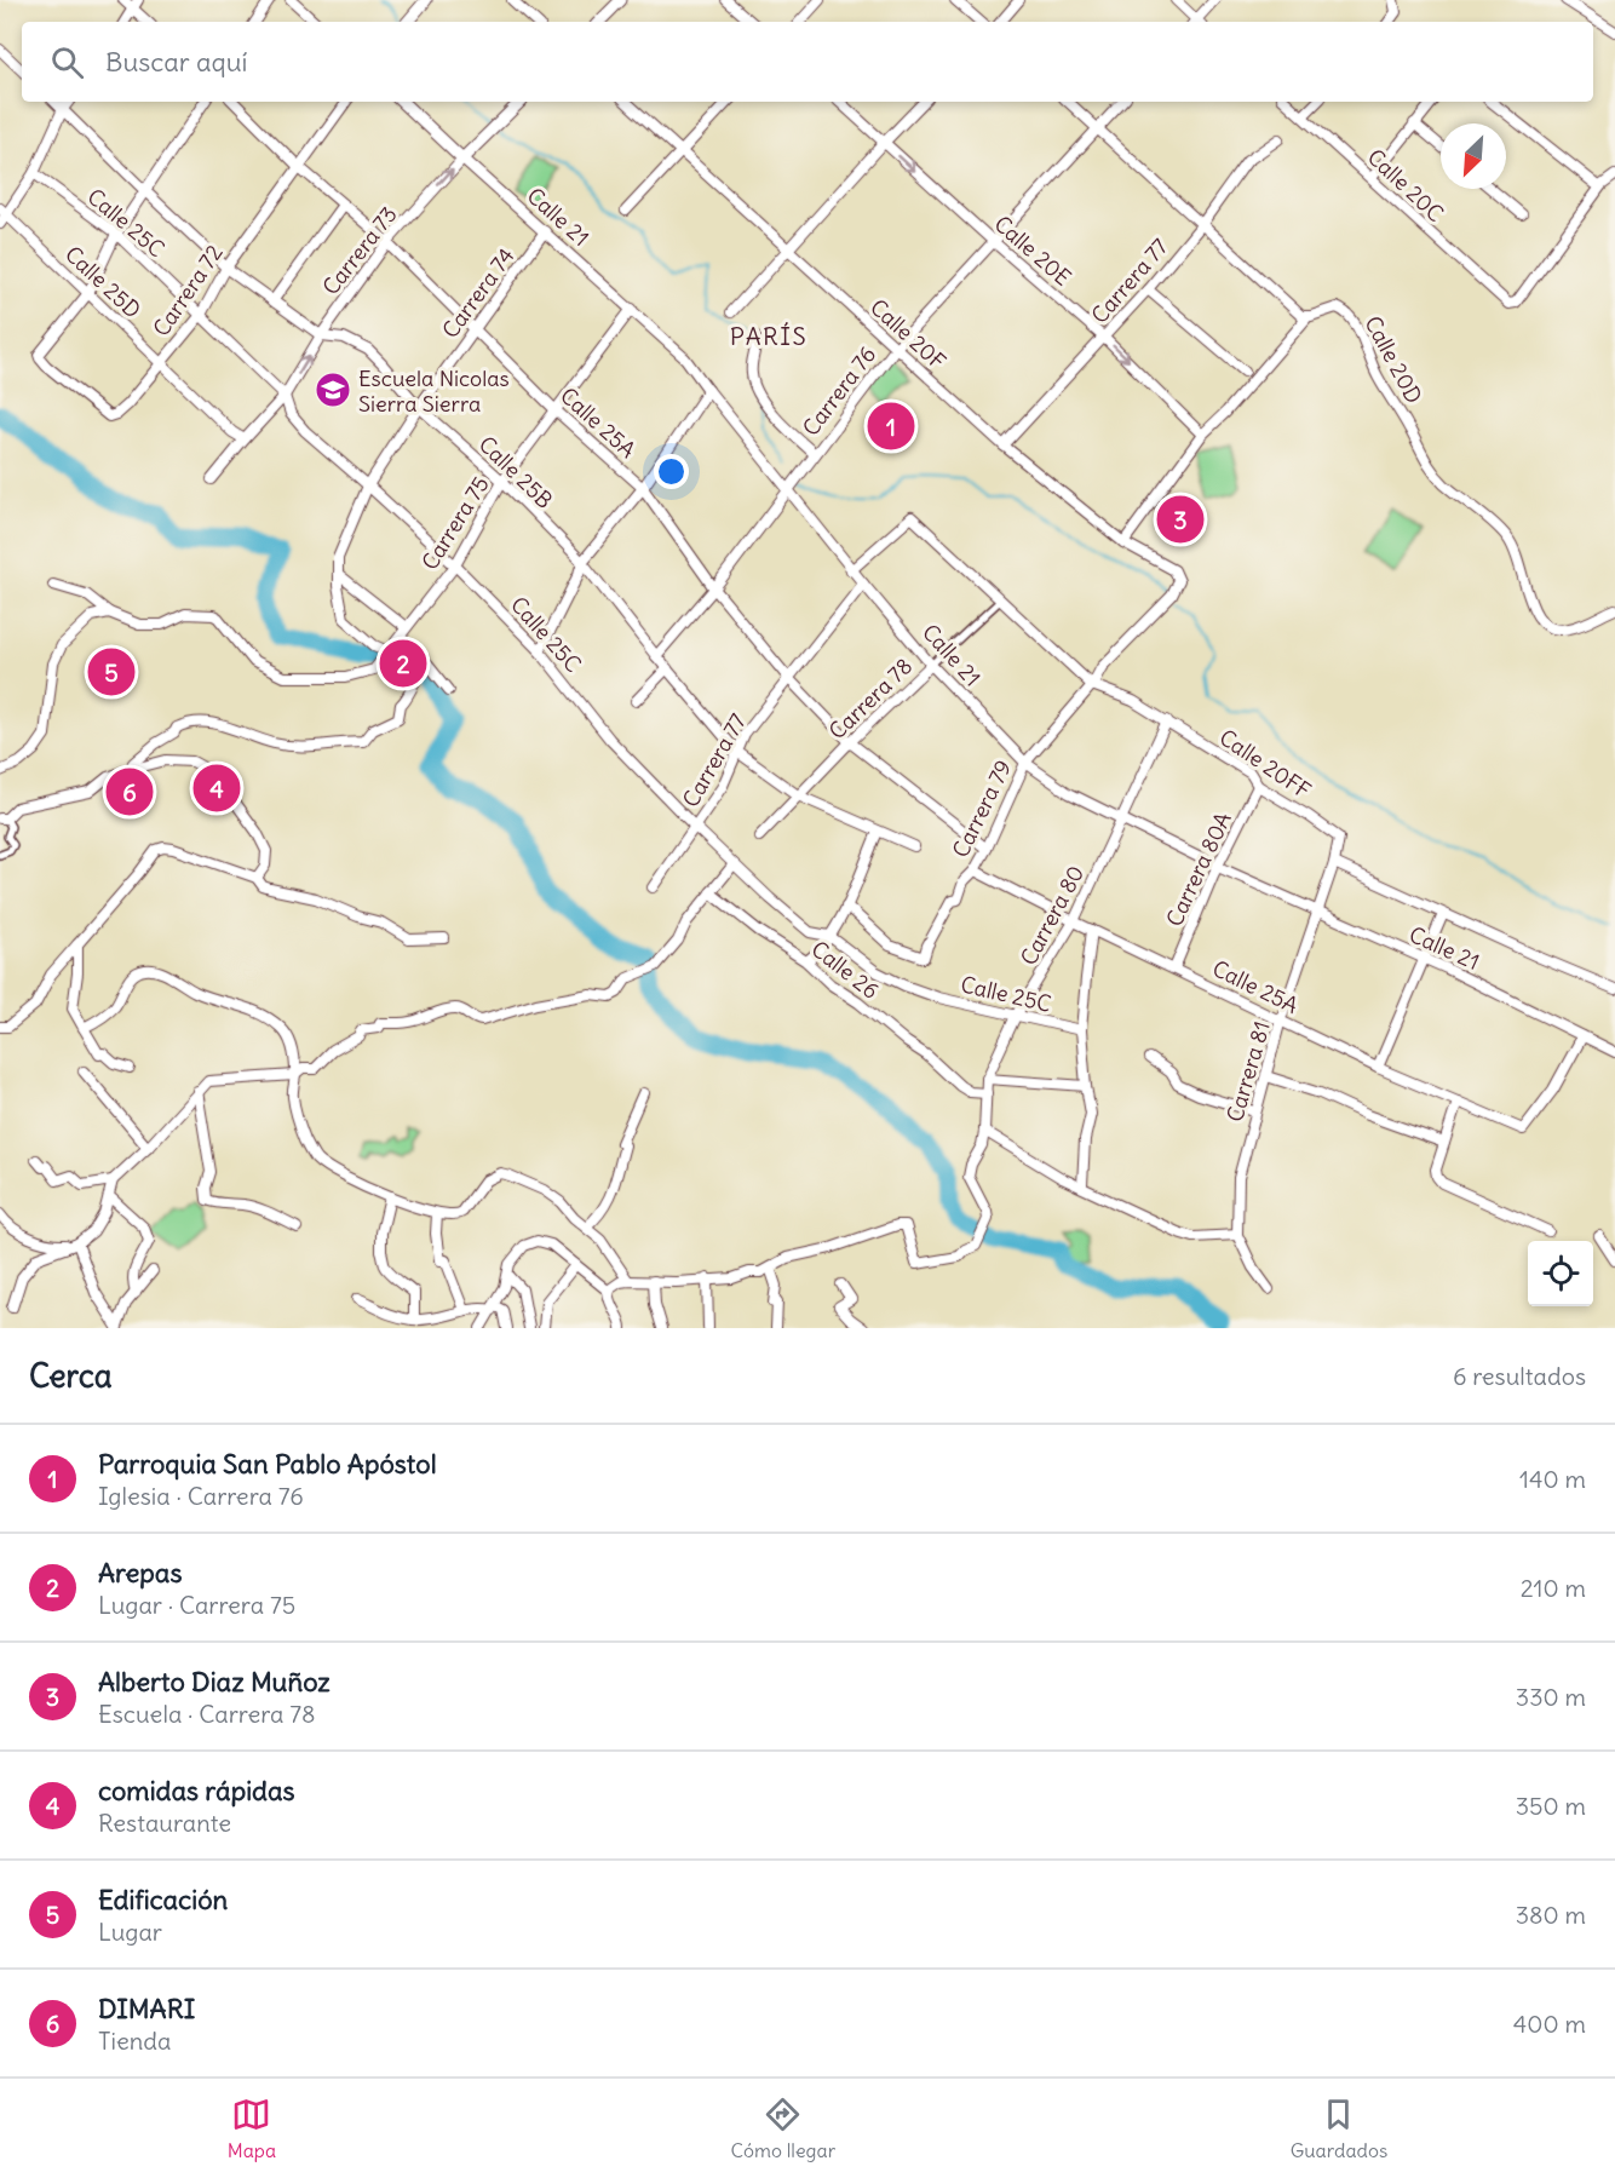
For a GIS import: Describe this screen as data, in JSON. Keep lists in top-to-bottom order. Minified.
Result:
{"streets":{"street":["Calle 20C","Calle 21","Calle 25C","Carrera 73","Calle 20E","Carrera 77","Calle 25D","Carrera 72","Carrera 74","Calle 20F","Calle 20D","Carrera 76","Calle 25A","Calle 25B","Carrera 75","Carrera 78","Calle 20FF","Carrera 79","Carrera 80A","Carrera 80","Calle 26","Carrera 81"]},"crossings":[["Calle 21","Carrera 73"],["Calle 21","Carrera 77"],["Calle 21","Carrera 74"],["Calle 21","Carrera 76"],["Calle 21","Calle 25A"],["Calle 21","Carrera 75"],["Calle 21","Carrera 78"],["Calle 21","Calle 20FF"],["Calle 21","Carrera 79"],["Calle 21","Carrera 80A"],["Calle 21","Carrera 80"],["Calle 21","Carrera 81"],["Calle 25C","Carrera 73"],["Calle 25C","Carrera 77"],["Calle 25C","Carrera 72"],["Calle 25C","Carrera 74"],["Calle 25C","Carrera 75"],["Calle 25C","Carrera 80"],["Carrera 73","Calle 25D"],["Carrera 73","Calle 25A"],["Carrera 73","Calle 25B"],["Calle 20E","Carrera 77"],["Calle 20E","Carrera 76"],["Carrera 77","Calle 20F"],["Carrera 77","Calle 25A"],["Carrera 77","Calle 25B"],["Calle 25D","Carrera 72"],["Carrera 72","Calle 25A"],["Carrera 72","Calle 25B"],["Carrera 74","Calle 25A"],["Carrera 74","Calle 25B"],["Carrera 74","Carrera 75"],["Calle 20F","Carrera 76"],["Calle 20F","Carrera 79"],["Carrera 76","Calle 25A"],["Carrera 76","Calle 25B"],["Calle 25A","Carrera 75"],["Calle 25A","Carrera 78"],["Calle 25A","Carrera 79"],["Calle 25A","Carrera 80A"],["Calle 25A","Carrera 80"],["Calle 25A","Carrera 81"],["Calle 25B","Carrera 75"],["Calle 25B","Carrera 78"],["Carrera 78","Calle 20FF"],["Calle 20FF","Carrera 79"],["Calle 20FF","Carrera 80A"],["Calle 20FF","Carrera 80"],["Calle 20FF","Carrera 81"],["Carrera 80","Calle 26"]],"one_way":["Carrera 73"],"districts":["PARÍS"],"places":{"school or university":["Escuela Nicolas Sierra Sierra"]},"north":"bottom left","page":{"search":"Buscar aquí","pins":["1","3","2","5","4","6"],"heading":["Cerca","6 resultados"],"list":[{"mark":"1","name":"Parroquia San Pablo Apóstol","note":"Iglesia · Carrera 76","value":"140 m"},{"mark":"2","name":"Arepas","note":"Lugar · Carrera 75","value":"210 m"},{"mark":"3","name":"Alberto Diaz Muñoz","note":"Escuela · Carrera 78","value":"330 m"},{"mark":"4","name":"comidas rápidas","note":"Restaurante","value":"350 m"},{"mark":"5","name":"Edificación","note":"Lugar","value":"380 m"},{"mark":"6","name":"DIMARI","note":"Tienda","value":"400 m"}],"nav":["Mapa","Cómo llegar","Guardados"]}}
